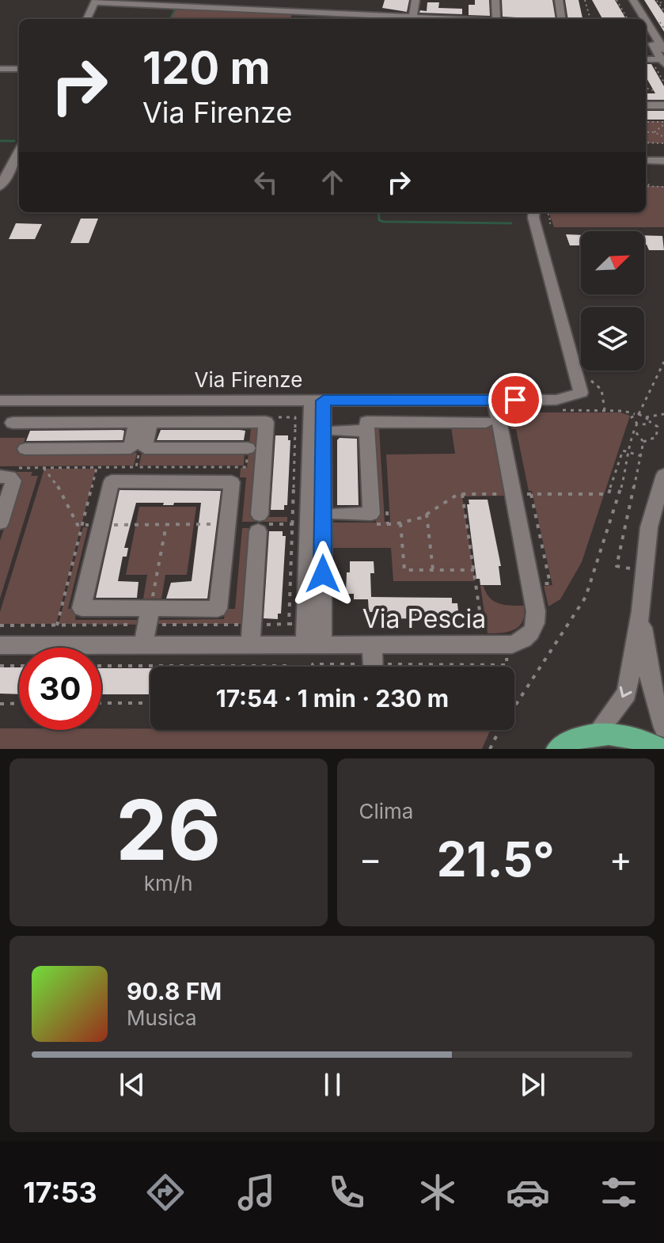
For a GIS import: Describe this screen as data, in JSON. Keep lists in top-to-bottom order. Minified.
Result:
{"streets":{"street":["Via Firenze","Via Pescia"]},"crossings":[["Via Firenze","Via Pescia"]],"north":"top right","page":{"turn":["120 m","Via Firenze"],"limit":"30","trip":"17:54 · 1 min · 230 m","tile":[["26","km/h"],"Clima"],"heat":["−","21.5°","+"],"song":["90.8 FM","Musica"],"tabs":"17:53"}}
